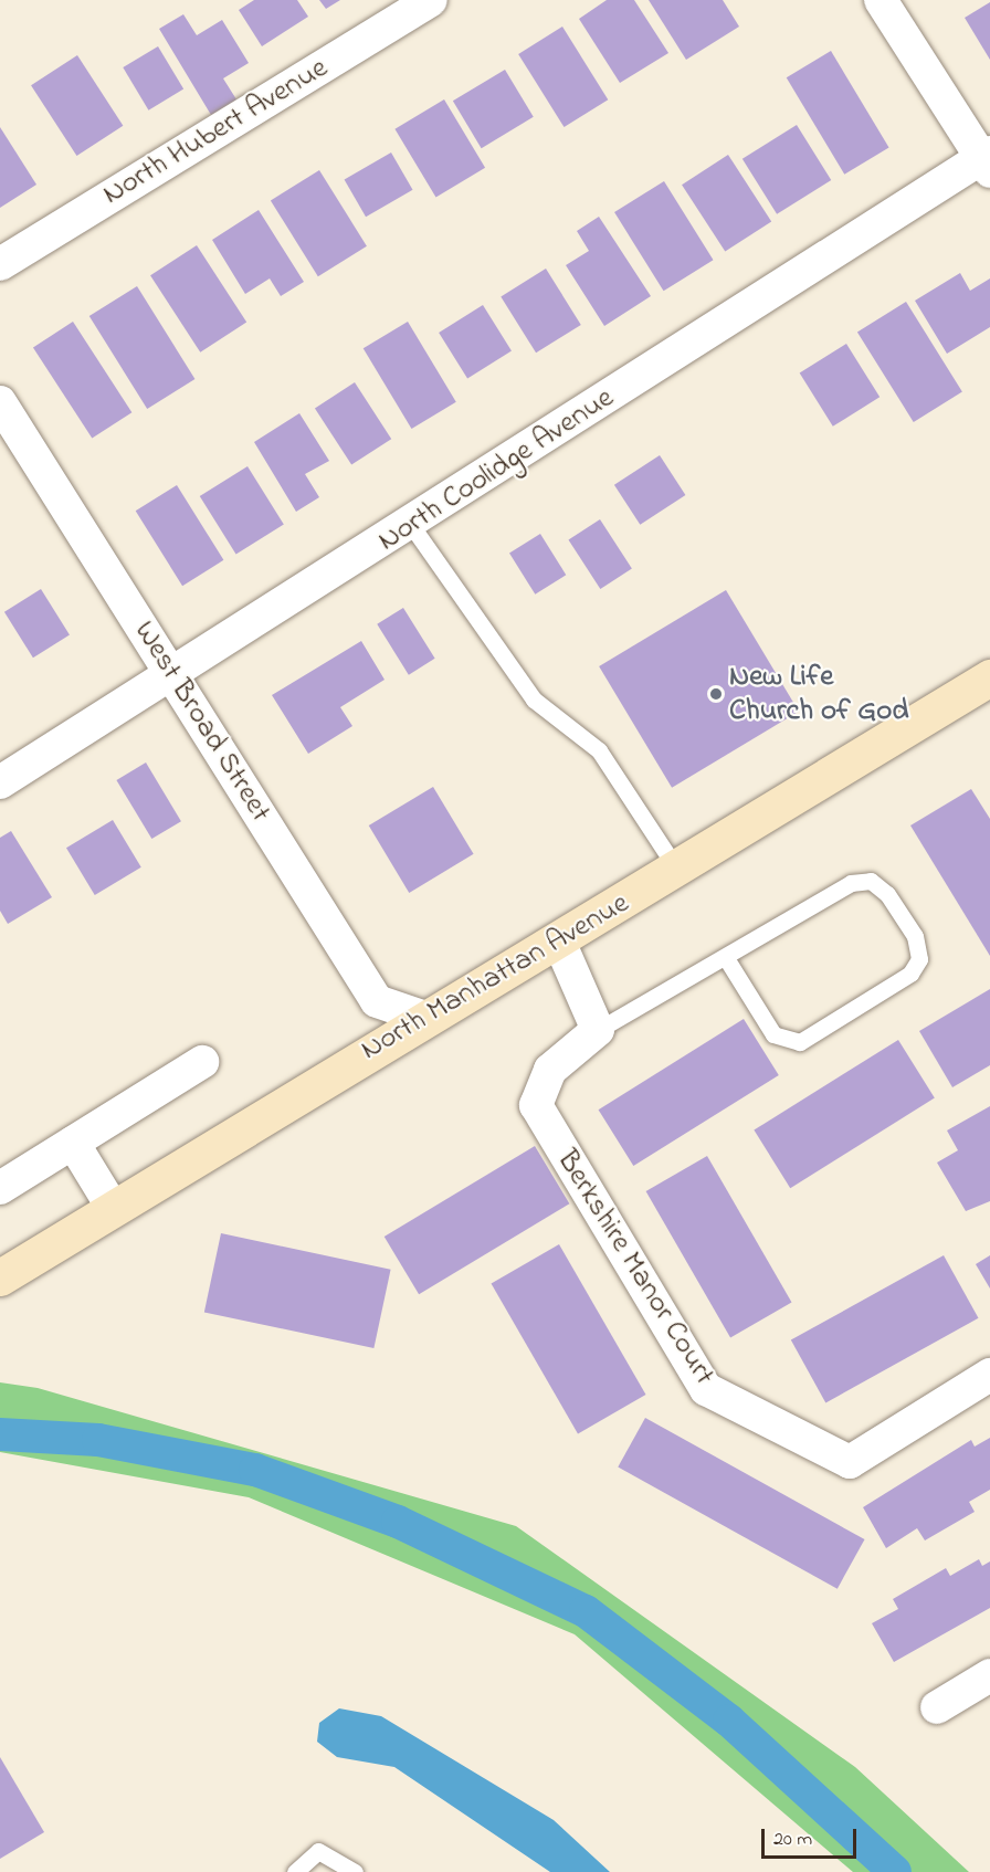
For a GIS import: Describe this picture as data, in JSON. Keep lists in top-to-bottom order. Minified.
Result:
{"streets":{"street":["North Hubert Avenue","North Coolidge Avenue","West Broad Street","North Manhattan Avenue","Berkshire Manor Court"]},"crossings":[["North Coolidge Avenue","West Broad Street"],["West Broad Street","North Manhattan Avenue"]],"places":["New Life Church of God"],"scale_bar":"20 m"}
